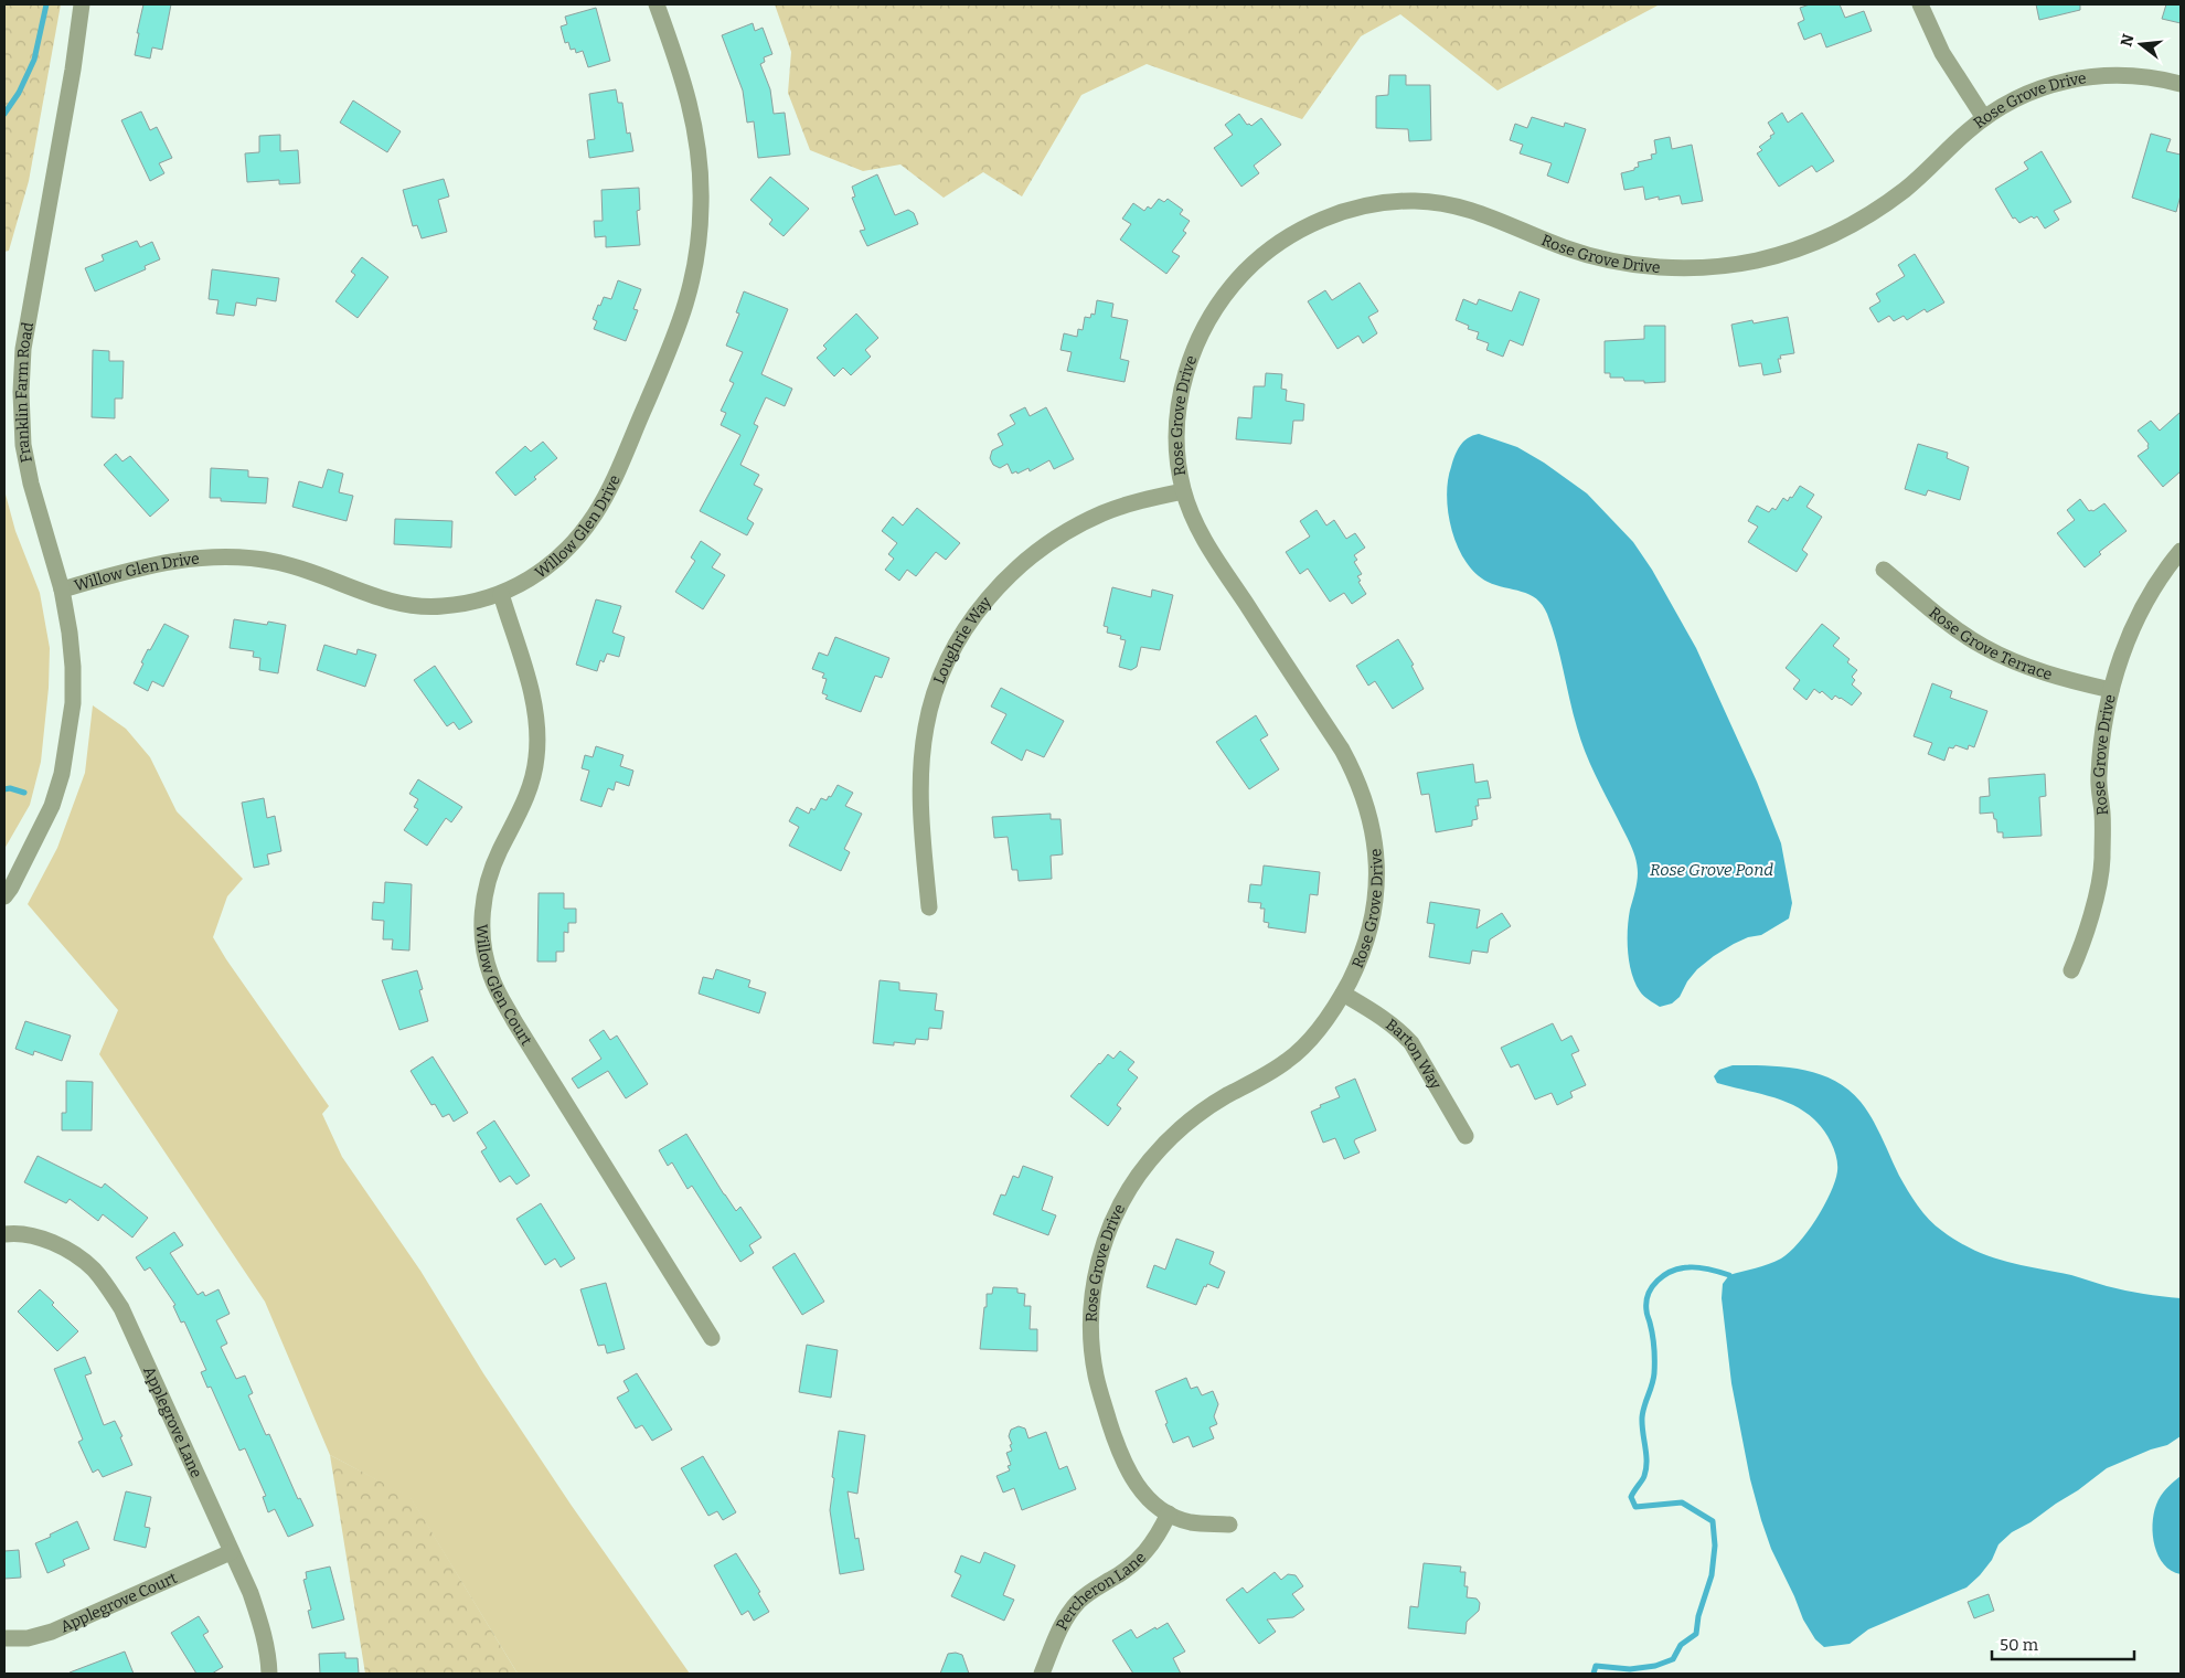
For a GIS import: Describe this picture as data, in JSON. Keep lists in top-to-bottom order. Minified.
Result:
{"streets":{"street":["Rose Grove Drive","Franklin Farm Road","Willow Glen Drive","Loughrie Way","Rose Grove Terrace","Willow Glen Court","Barton Way","Applegrove Lane","Percheron Lane","Applegrove Court"]},"crossings":[["Rose Grove Drive","Loughrie Way"],["Rose Grove Drive","Rose Grove Terrace"],["Rose Grove Drive","Barton Way"],["Rose Grove Drive","Percheron Lane"],["Franklin Farm Road","Willow Glen Drive"],["Willow Glen Drive","Willow Glen Court"],["Applegrove Lane","Applegrove Court"]],"water":["Rose Grove Pond"],"scale_bar":"50 m","north":"left"}
